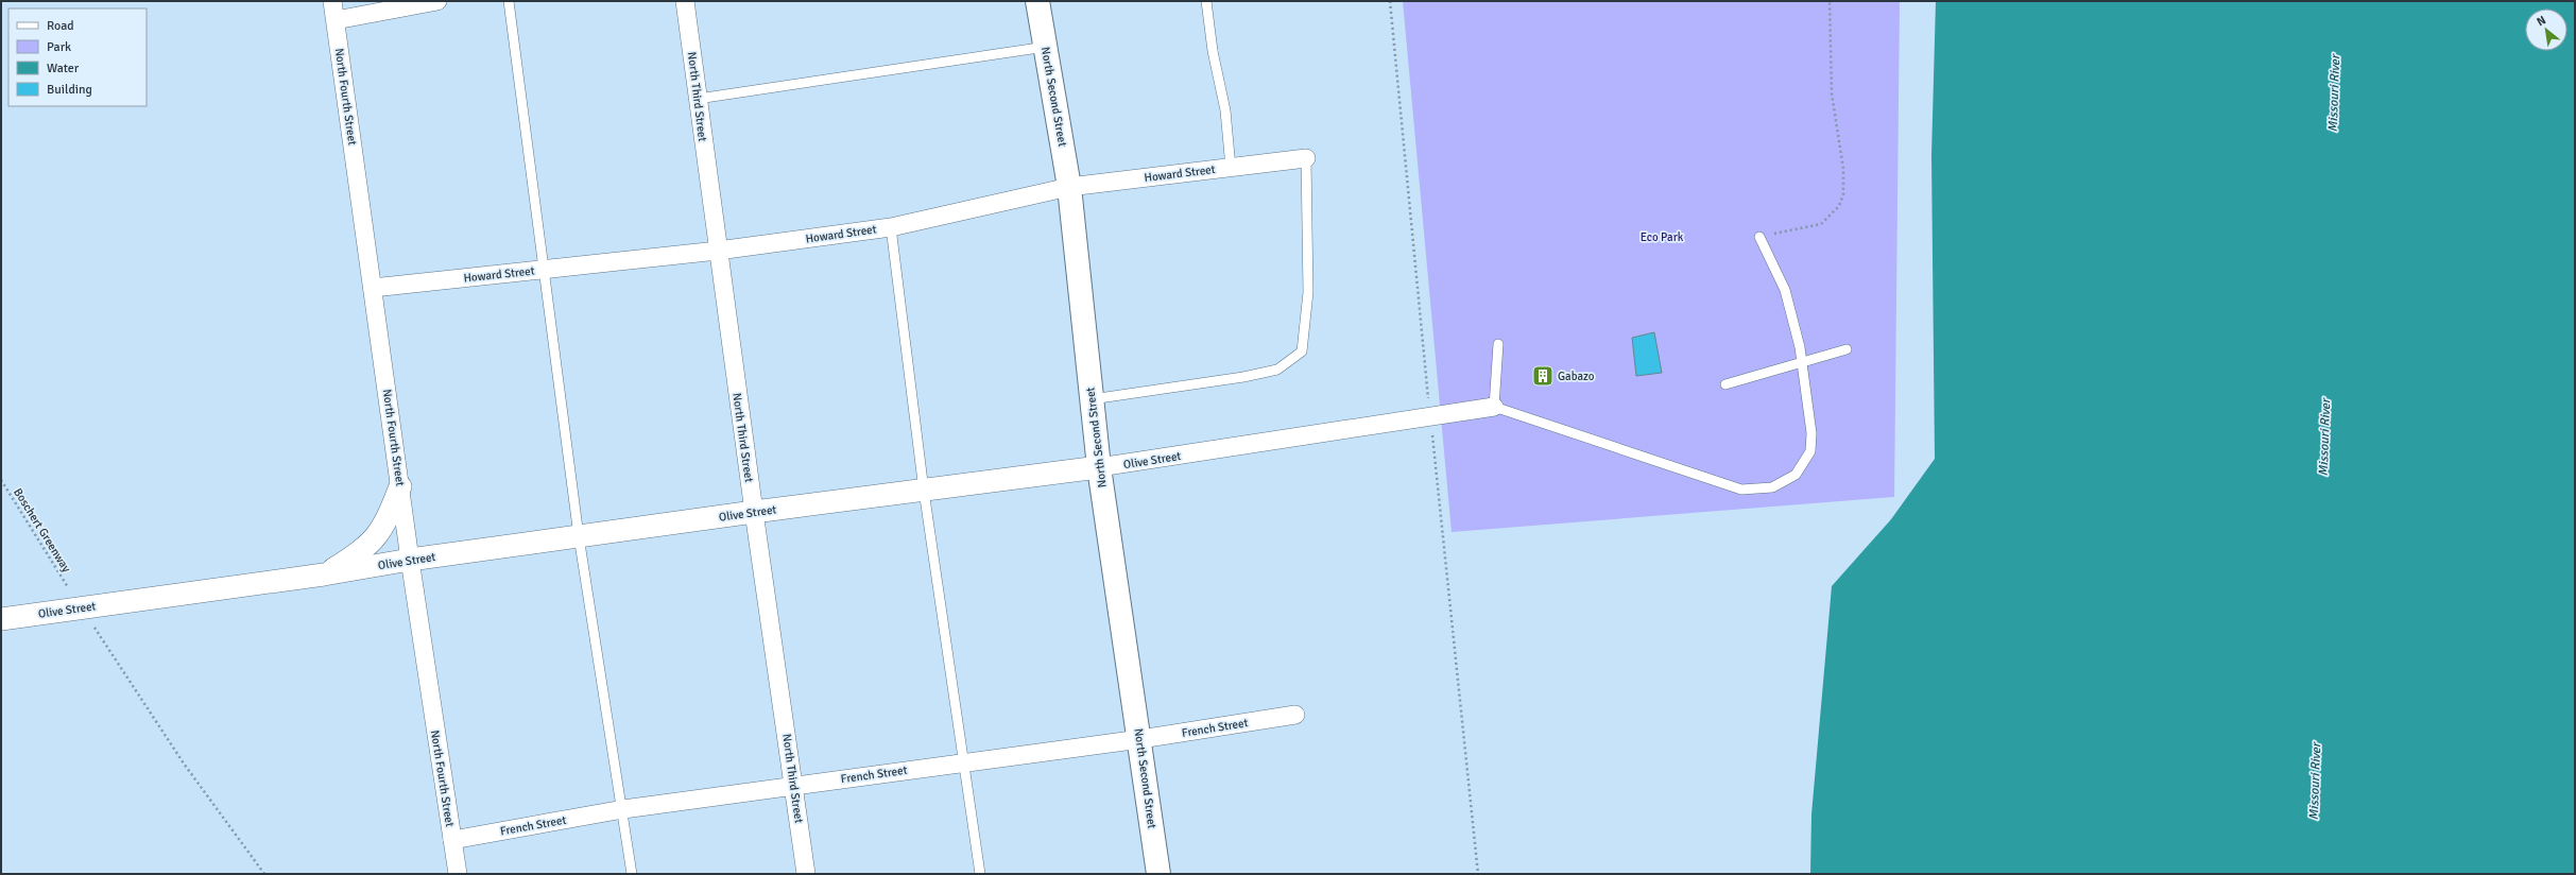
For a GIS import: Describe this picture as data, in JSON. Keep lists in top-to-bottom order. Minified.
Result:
{"streets":{"main road":["North Second Street"],"street":["North Fourth Street","North Third Street","Howard Street","Olive Street","French Street"],"path":["Boschert Greenway"]},"crossings":[["North Fourth Street","Howard Street"],["North Fourth Street","Olive Street"],["North Fourth Street","French Street"],["North Third Street","Howard Street"],["North Third Street","Olive Street"],["North Third Street","French Street"],["North Second Street","Howard Street"],["North Second Street","Olive Street"],["North Second Street","French Street"]],"water":["Missouri River"],"parks":["Eco Park"],"places":{"building":["Gabazo"]},"legend":["Road","Park","Water","Building"],"north":"top left"}
